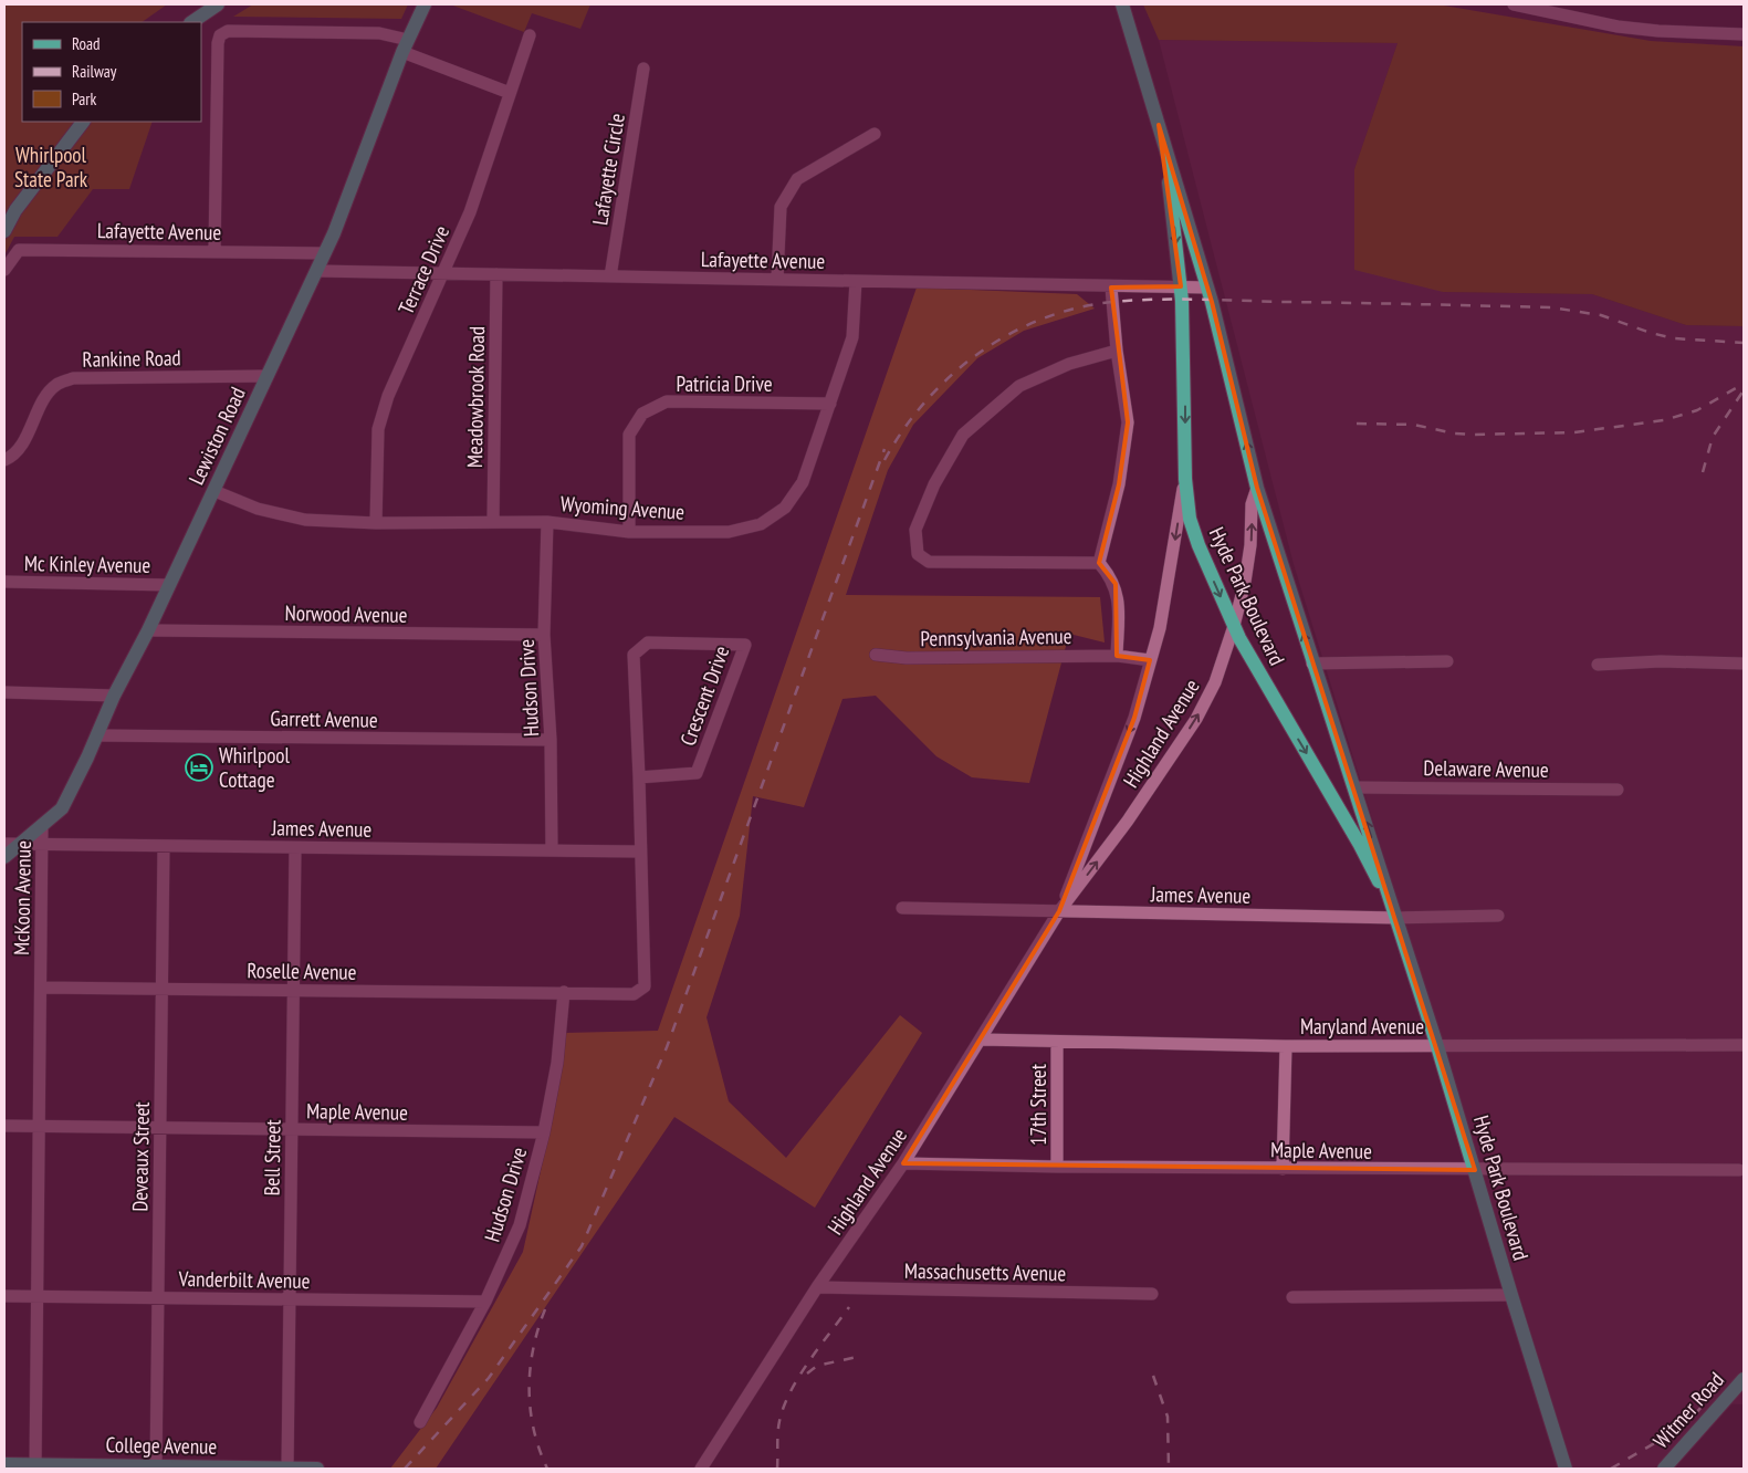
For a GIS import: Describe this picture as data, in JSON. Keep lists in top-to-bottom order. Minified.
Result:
{"streets":{"main road":["Lewiston Road","Hyde Park Boulevard","Witmer Road","College Avenue"],"street":["Lafayette Circle","Lafayette Avenue","Terrace Drive","Rankine Road","Patricia Drive","Meadowbrook Road","Wyoming Avenue","Mc Kinley Avenue","Norwood Avenue","Pennsylvania Avenue","Hudson Drive","Crescent Drive","Garrett Avenue","Highland Avenue","Delaware Avenue","James Avenue","McKoon Avenue","Roselle Avenue","Maryland Avenue","17th Street","Maple Avenue","Deveaux Street","Bell Street","Massachusetts Avenue","Vanderbilt Avenue"]},"crossings":[["Lafayette Circle","Lafayette Avenue"],["Lafayette Avenue","Terrace Drive"],["Lafayette Avenue","Meadowbrook Road"],["Lafayette Avenue","Lewiston Road"],["Lafayette Avenue","Wyoming Avenue"],["Lafayette Avenue","Hyde Park Boulevard"],["Terrace Drive","Wyoming Avenue"],["Rankine Road","Lewiston Road"],["Patricia Drive","Wyoming Avenue"],["Meadowbrook Road","Wyoming Avenue"],["Lewiston Road","Wyoming Avenue"],["Lewiston Road","Mc Kinley Avenue"],["Lewiston Road","Norwood Avenue"],["Lewiston Road","Garrett Avenue"],["Lewiston Road","James Avenue"],["Lewiston Road","McKoon Avenue"],["Wyoming Avenue","Hudson Drive"],["Hyde Park Boulevard","Highland Avenue"],["Hyde Park Boulevard","Delaware Avenue"],["Hyde Park Boulevard","James Avenue"],["Hyde Park Boulevard","Maryland Avenue"],["Hyde Park Boulevard","Maple Avenue"],["Norwood Avenue","Hudson Drive"],["Pennsylvania Avenue","Highland Avenue"],["Hudson Drive","Crescent Drive"],["Hudson Drive","Garrett Avenue"],["Hudson Drive","James Avenue"],["Hudson Drive","Roselle Avenue"],["Hudson Drive","Maple Avenue"],["Hudson Drive","Vanderbilt Avenue"],["Crescent Drive","James Avenue"],["Crescent Drive","Roselle Avenue"],["Highland Avenue","James Avenue"],["Highland Avenue","Maryland Avenue"],["Highland Avenue","Maple Avenue"],["Highland Avenue","Massachusetts Avenue"],["James Avenue","McKoon Avenue"],["James Avenue","Deveaux Street"],["James Avenue","Bell Street"],["McKoon Avenue","Roselle Avenue"],["McKoon Avenue","Maple Avenue"],["McKoon Avenue","Vanderbilt Avenue"],["McKoon Avenue","College Avenue"],["Roselle Avenue","Deveaux Street"],["Roselle Avenue","Bell Street"],["Maryland Avenue","17th Street"],["17th Street","Maple Avenue"],["Maple Avenue","Deveaux Street"],["Maple Avenue","Bell Street"],["Deveaux Street","Vanderbilt Avenue"],["Deveaux Street","College Avenue"],["Bell Street","Vanderbilt Avenue"],["Bell Street","College Avenue"]],"parks":["Whirlpool State Park"],"places":{"hotel":["Whirlpool Cottage"]},"legend":["Road","Railway","Park"]}
